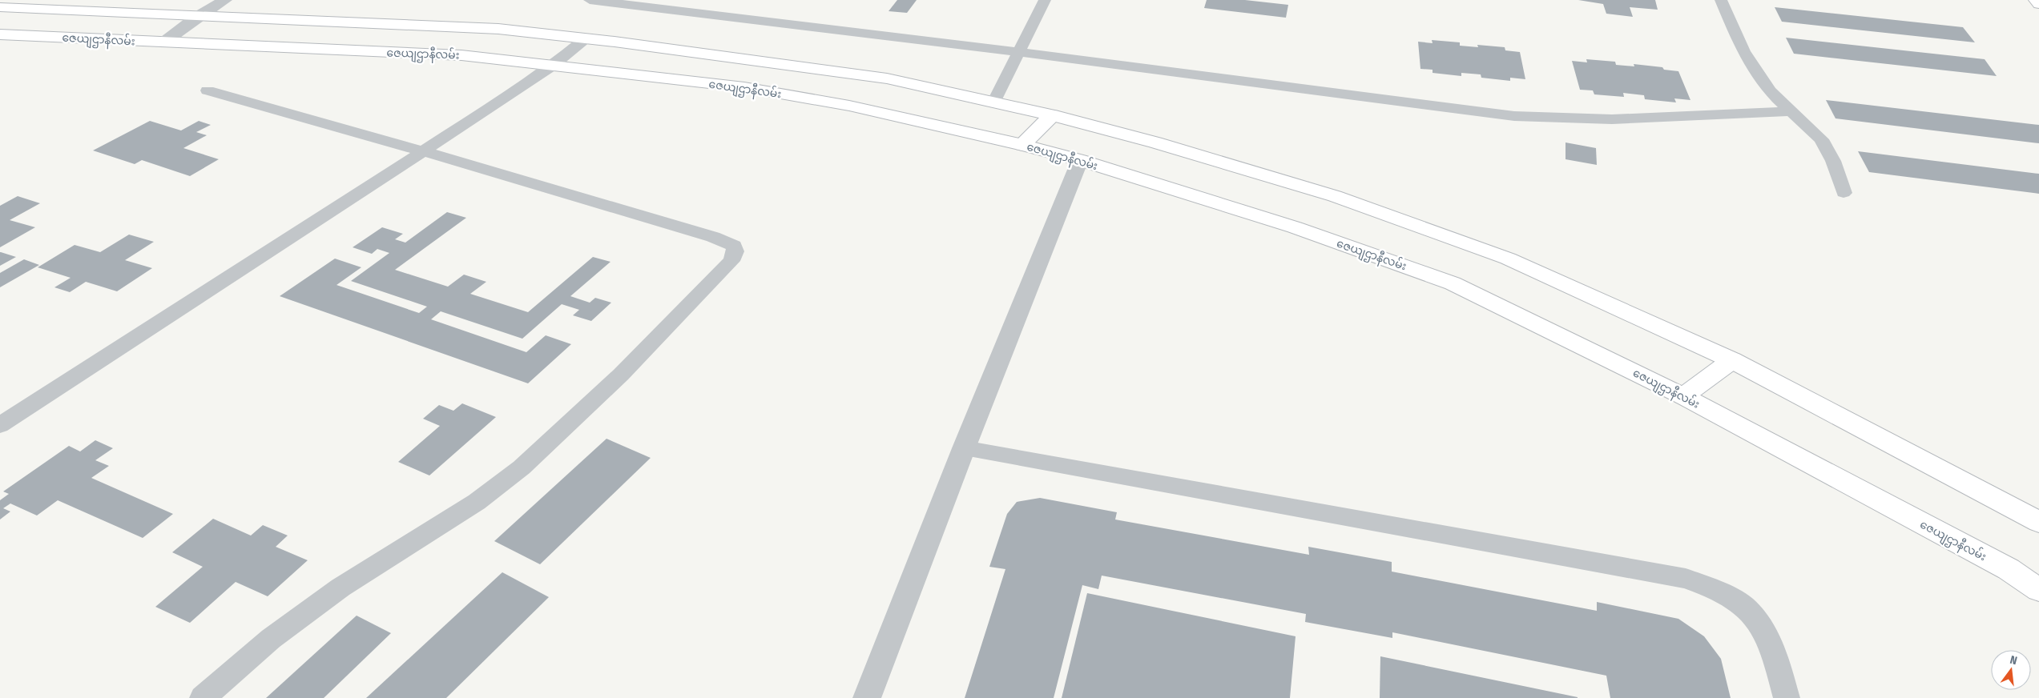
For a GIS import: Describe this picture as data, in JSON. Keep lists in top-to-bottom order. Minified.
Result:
{"streets":{"main road":["ဇေယျဌာနီလမ်း"]},"north":"top"}
